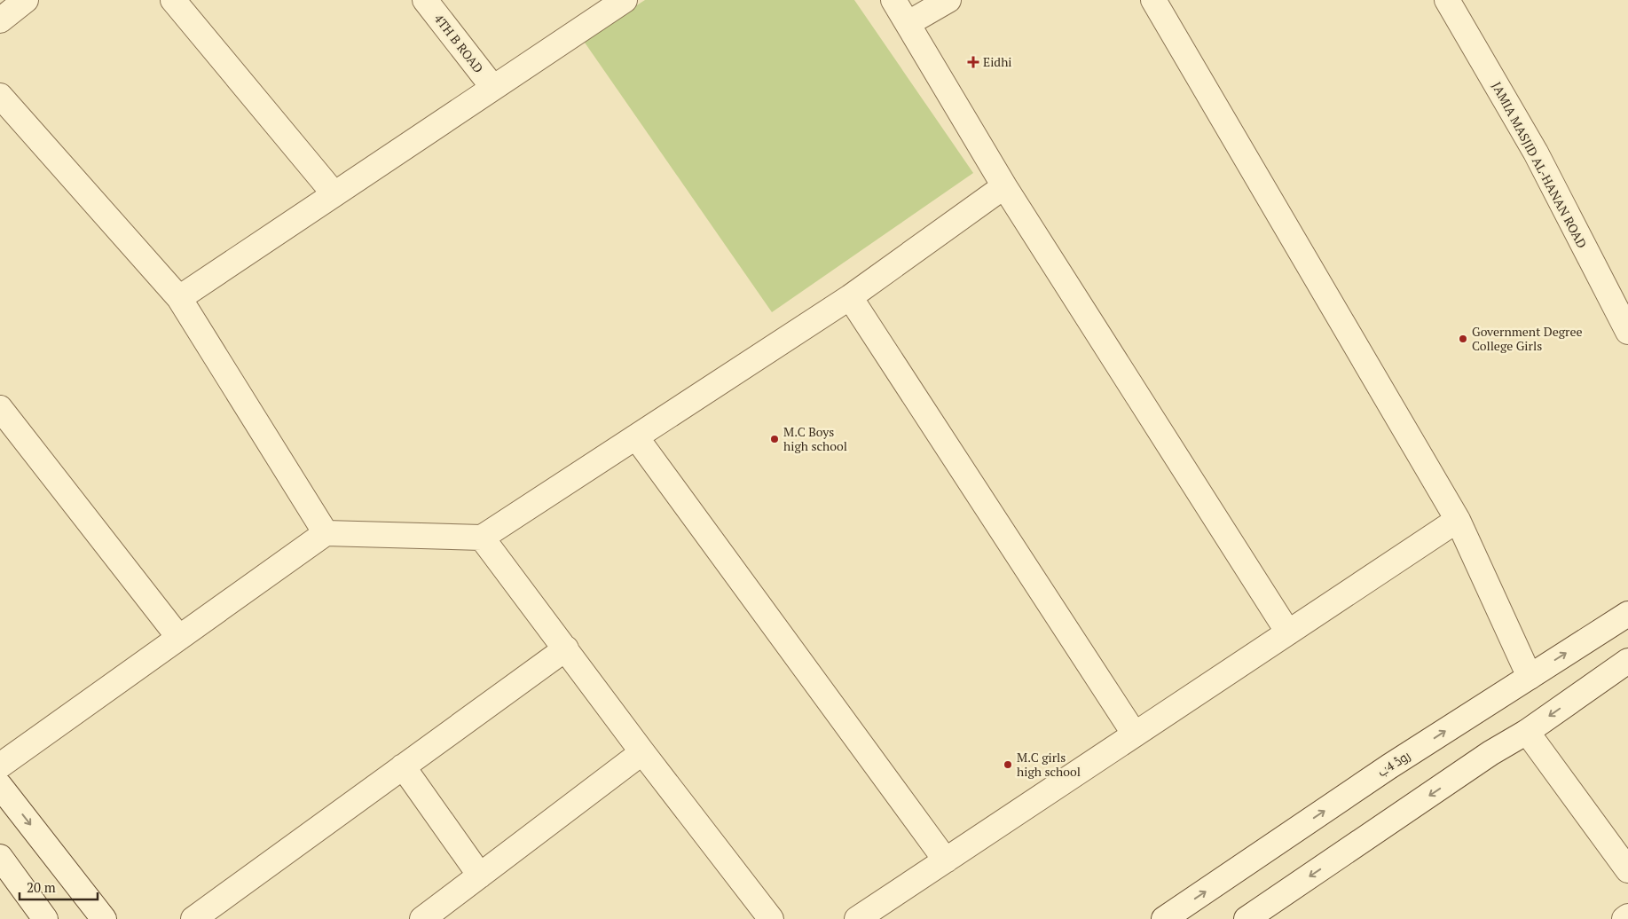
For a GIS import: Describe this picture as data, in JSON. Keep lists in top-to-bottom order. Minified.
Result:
{"streets":{"street":["4TH B ROAD","JAMIA MASJID AL-HANAN ROAD","روڈ 4ب"]},"places":{"health":["Eidhi"],"other":["Government Degree College Girls","M.C Boys high school","M.C girls high school"]},"scale_bar":"20 m"}
